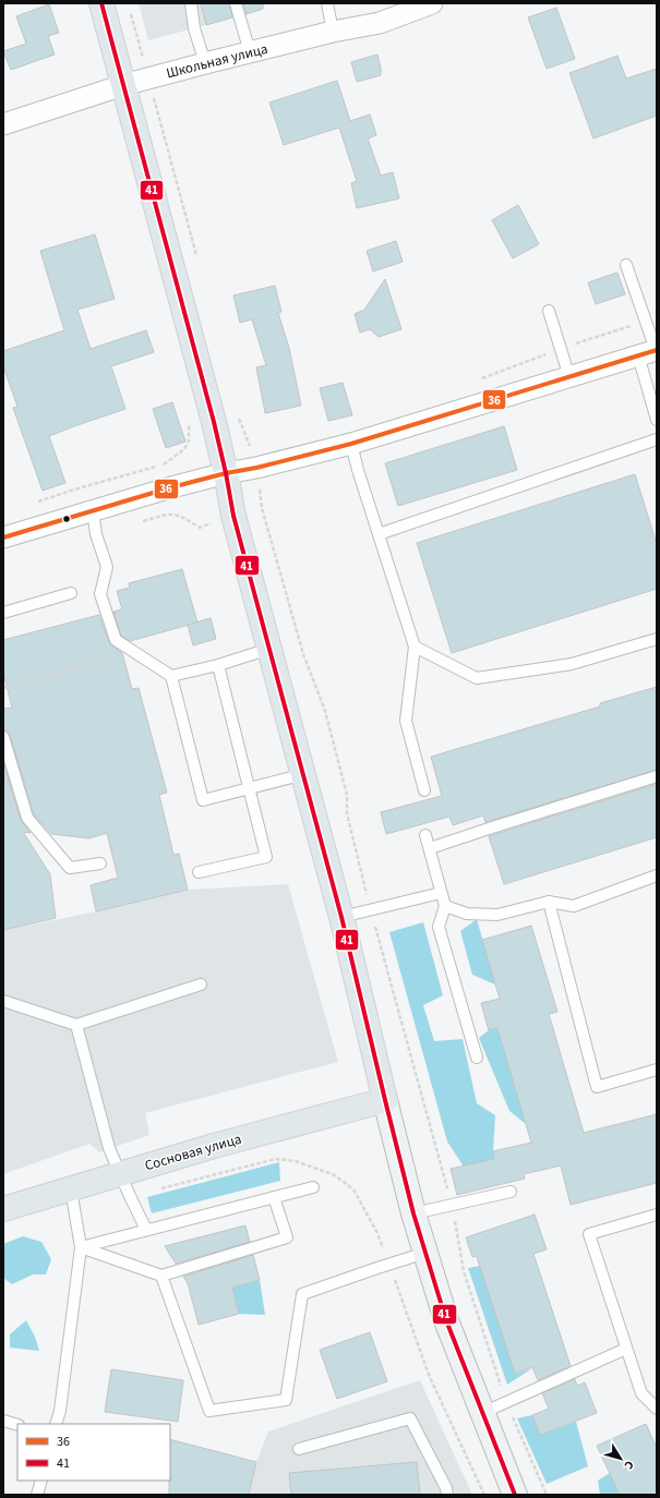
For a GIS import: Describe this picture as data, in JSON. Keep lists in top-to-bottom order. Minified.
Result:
{"streets":{"main road":["Сосновая улица"],"street":["Школьная улица"]},"lines":["transit line 41","transit line 36"],"legend":["36","41"],"north":"bottom right"}
